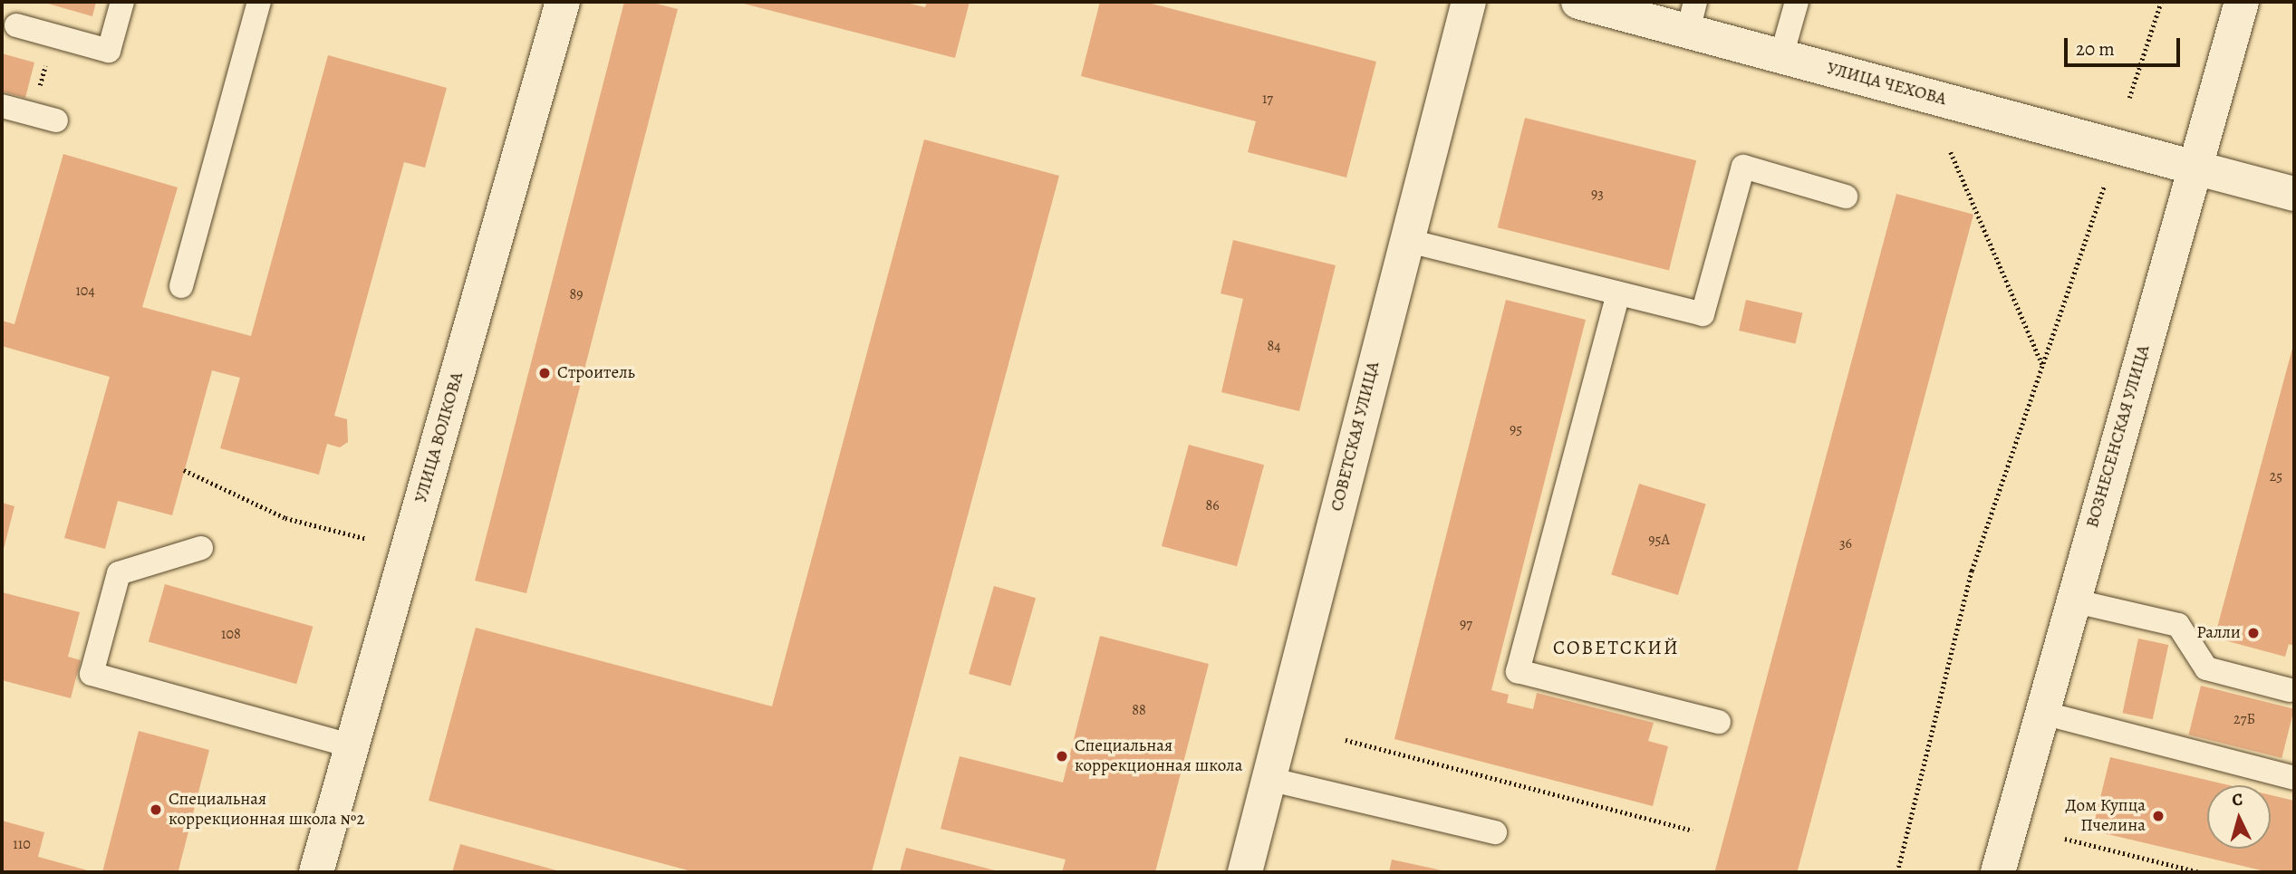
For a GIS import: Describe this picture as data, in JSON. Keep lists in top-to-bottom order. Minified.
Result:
{"streets":{"street":["УЛИЦА ЧЕХОВА","СОВЕТСКАЯ УЛИЦА","ВОЗНЕСЕНСКАЯ УЛИЦА","УЛИЦА ВОЛКОВА"]},"crossings":[["УЛИЦА ЧЕХОВА","ВОЗНЕСЕНСКАЯ УЛИЦА"]],"districts":["СОВЕТСКИЙ"],"places":["Строитель","Ралли","Специальная коррекционная школа","Специальная коррекционная школа №2","Дом Купца Пчелина"],"house_numbers":["17","93","104","89","84","95","25","86","95А","36","97","108","88","27Б","110"],"scale_bar":"20 m","north":"top"}
